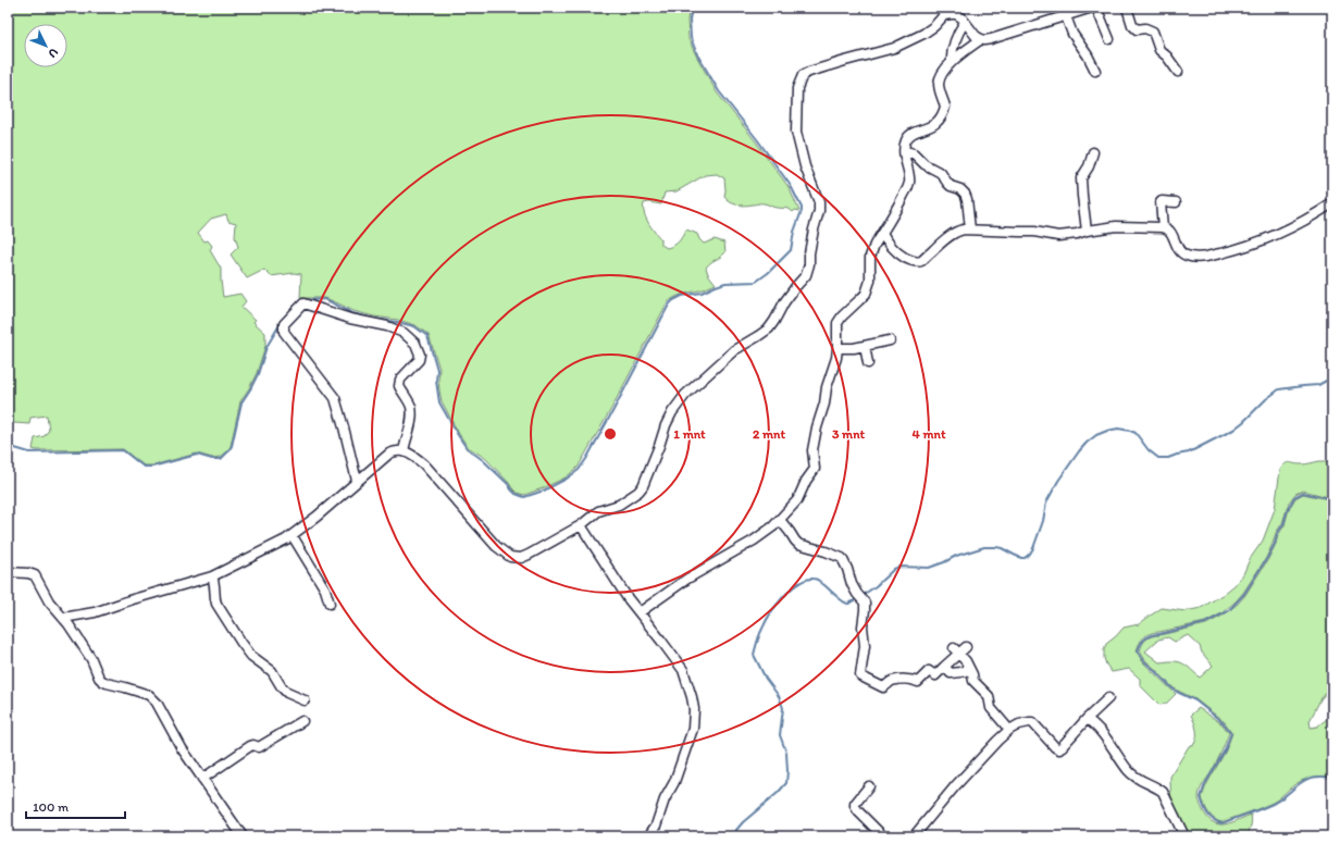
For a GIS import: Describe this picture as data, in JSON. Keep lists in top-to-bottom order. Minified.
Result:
{"scale_bar":"100 m","north":"bottom right","rings":["1 mnt","2 mnt","3 mnt","4 mnt"]}
